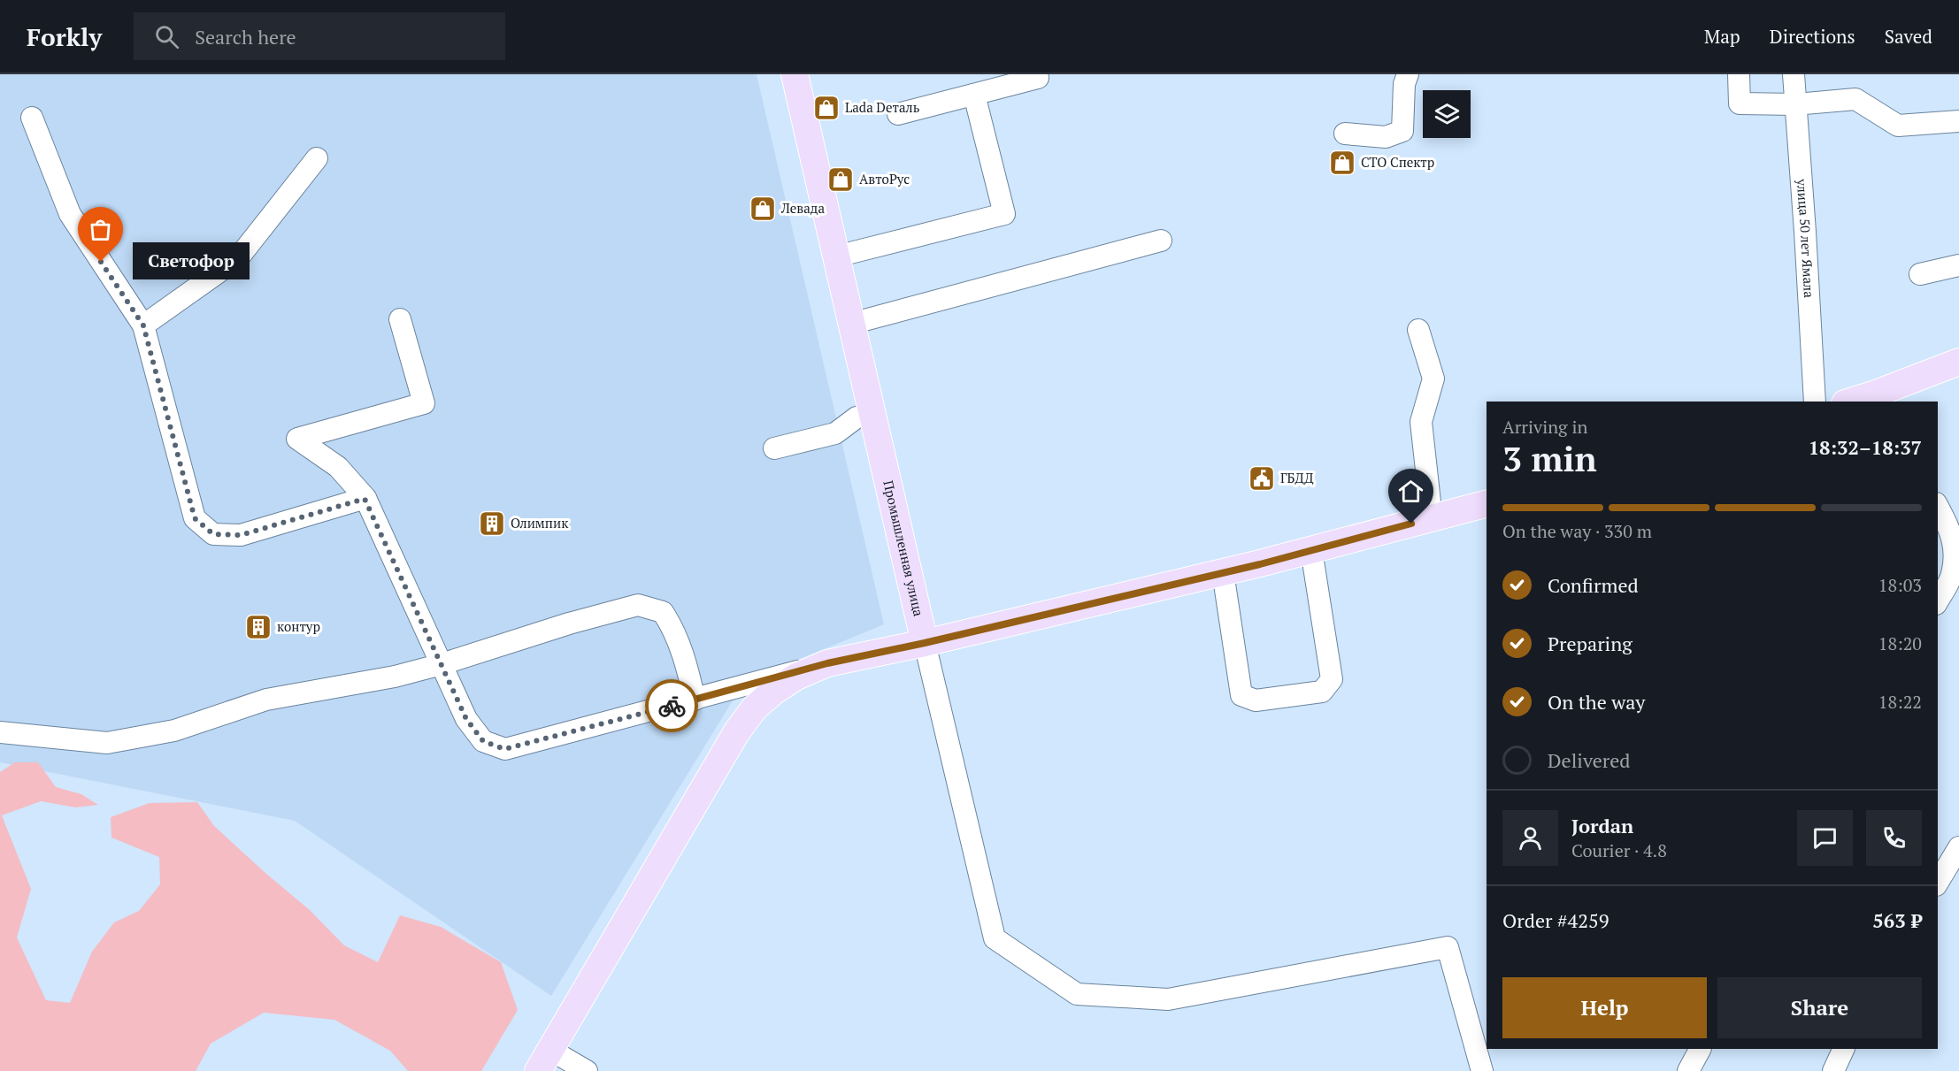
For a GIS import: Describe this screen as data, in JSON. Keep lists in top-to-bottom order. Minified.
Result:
{"streets":{"main road":["Промышленная улица"],"street":["улица 50 лет Ямала"]},"places":{"shop":["Lada Dеталь","СТО Спектр","АвтоРус","Левада"],"other":["Светофор"],"public building":["ГБДД"],"building":["Олимпик","контур"]},"page":{"header":"Forkly","search":"Search here","nav":["Map","Directions","Saved"],"bubble":"Светофор","heading":["3 min","Arriving in","18:32–18:37"],"panel":["Jordan","Courier · 4.8","Order #4259","563 ₽"],"bar":"On the way · 330 m","list":[["Confirmed","18:03"],["Preparing","18:20"],["On the way","18:22"],"Delivered"],"buttons":["Help","Share"]}}
